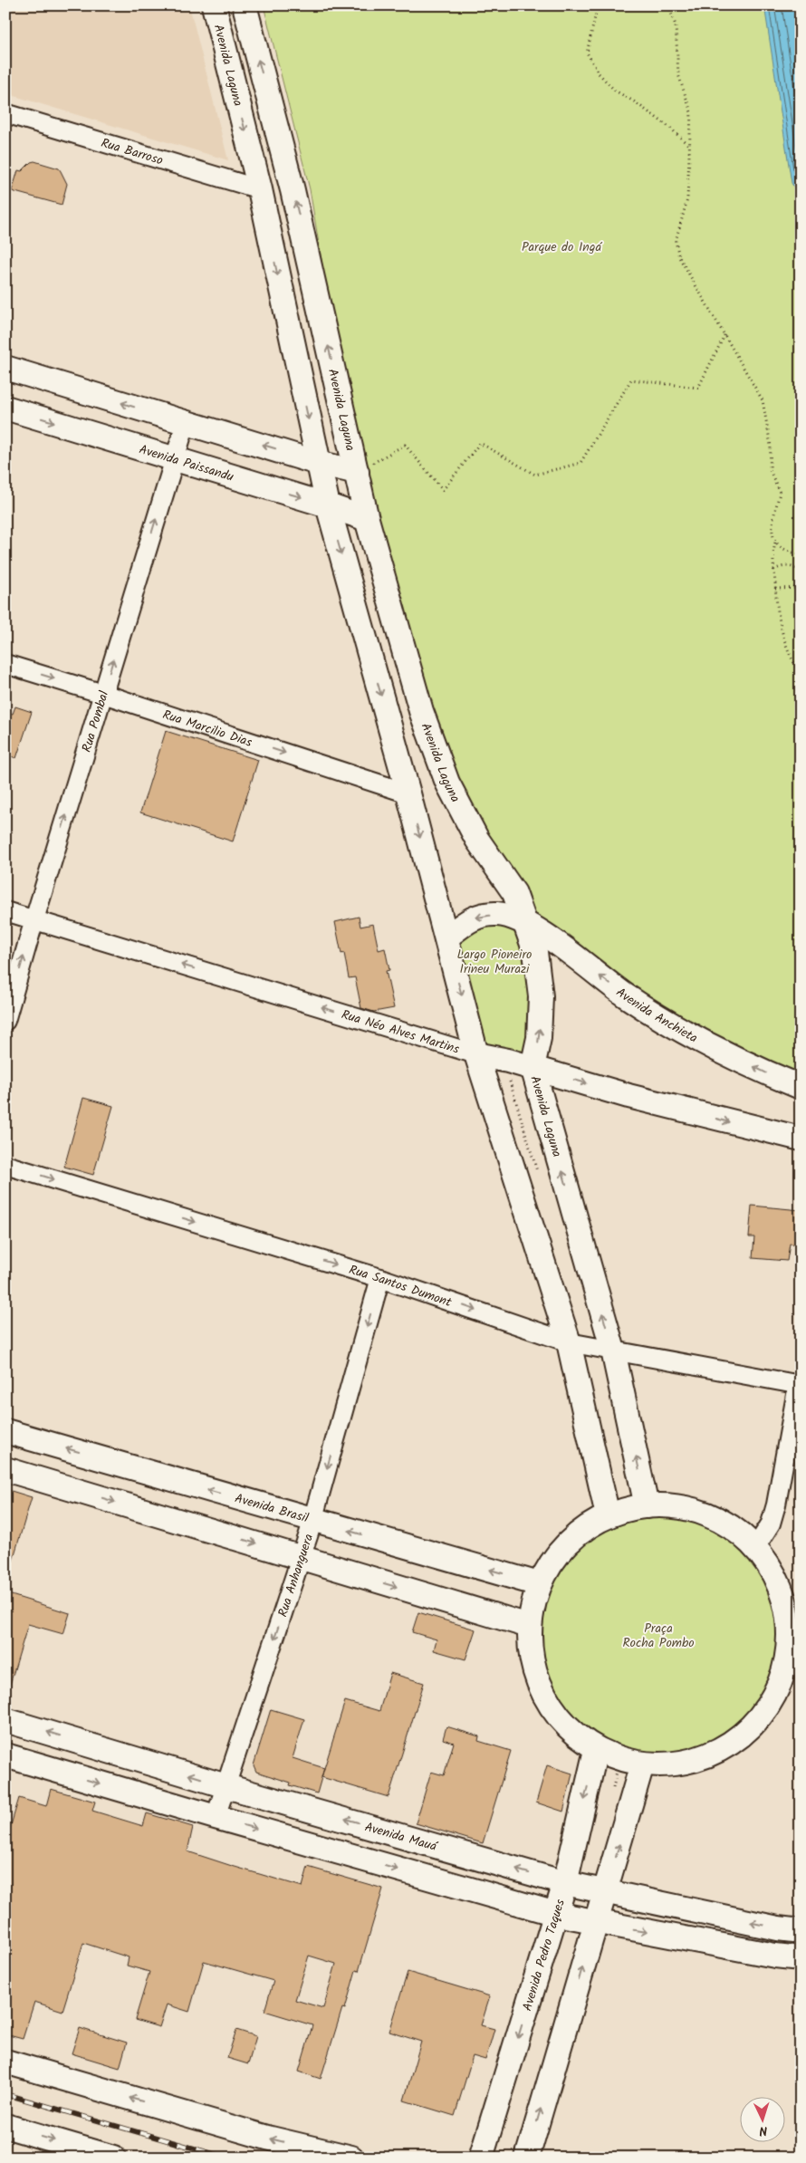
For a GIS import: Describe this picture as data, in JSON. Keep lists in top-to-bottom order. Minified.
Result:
{"streets":{"main road":["Avenida Laguna","Avenida Paissandu","Avenida Anchieta","Rua Néo Alves Martins","Avenida Brasil","Avenida Mauá","Avenida Pedro Taques"],"street":["Rua Barroso","Rua Pombal","Rua Marcilio Dias","Rua Santos Dumont","Rua Anhanguera"]},"crossings":[["Avenida Laguna","Rua Barroso"],["Avenida Laguna","Avenida Paissandu"],["Avenida Laguna","Rua Marcilio Dias"],["Avenida Laguna","Avenida Anchieta"],["Avenida Laguna","Rua Néo Alves Martins"],["Avenida Laguna","Rua Santos Dumont"],["Avenida Paissandu","Rua Pombal"],["Rua Pombal","Rua Marcilio Dias"],["Rua Pombal","Rua Néo Alves Martins"],["Rua Santos Dumont","Rua Anhanguera"],["Avenida Brasil","Rua Anhanguera"],["Rua Anhanguera","Avenida Mauá"],["Avenida Mauá","Avenida Pedro Taques"]],"one_way":["Rua Pombal","Rua Marcilio Dias","Avenida Anchieta","Rua Santos Dumont","Rua Anhanguera"],"parks":["Parque do Ingá","Largo Pioneiro Irineu Murazi","Praça Rocha Pombo"],"north":"bottom"}
